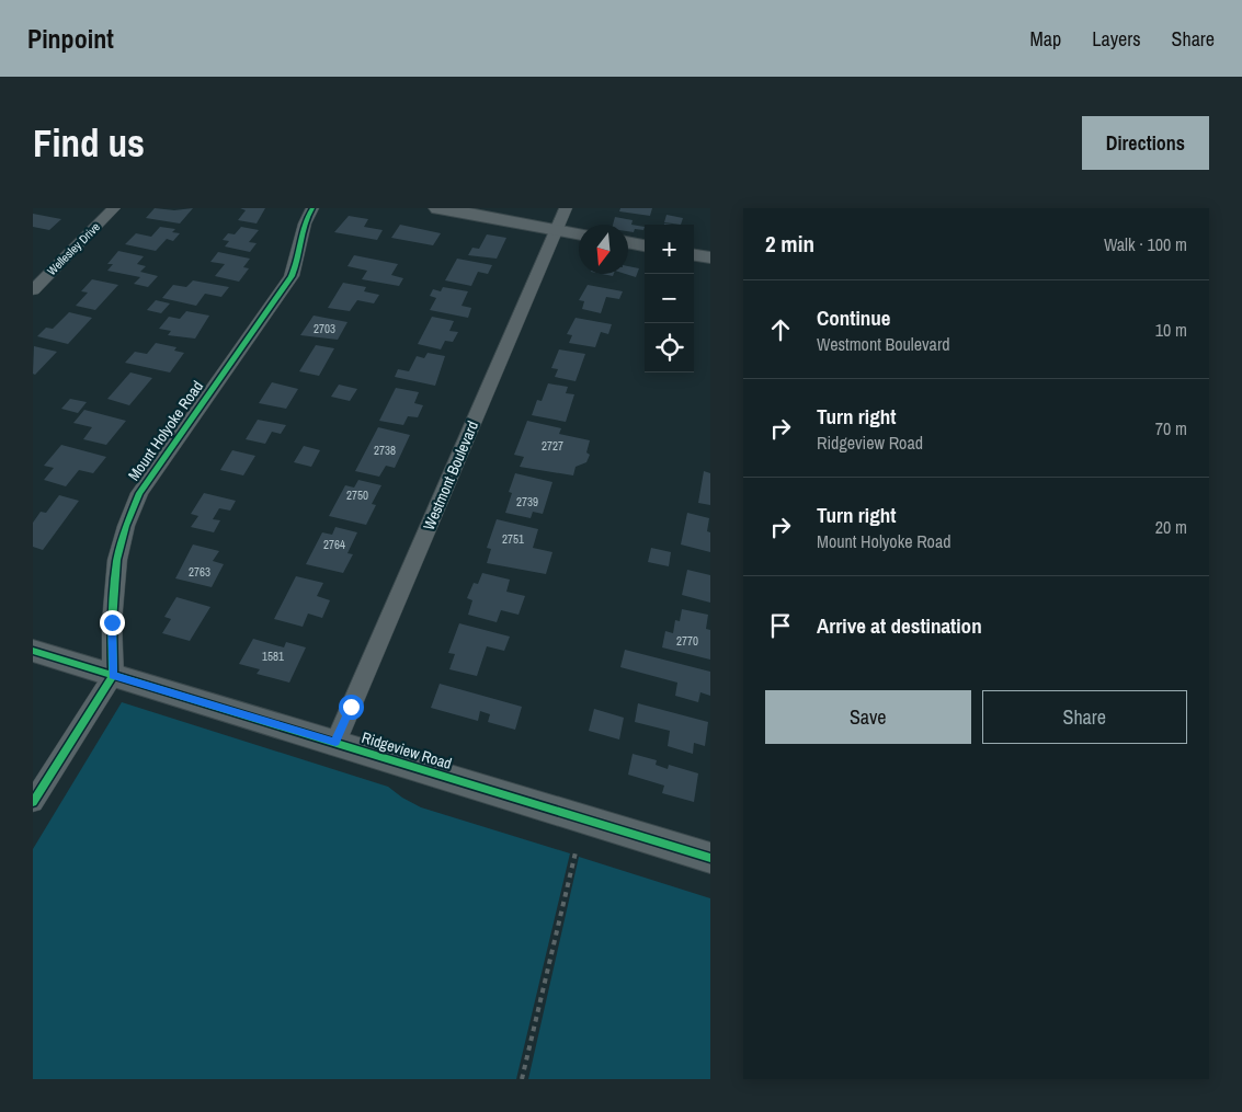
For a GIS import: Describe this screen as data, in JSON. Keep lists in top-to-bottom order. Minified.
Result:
{"streets":{"street":["Wellesley Drive","Mount Holyoke Road","Westmont Boulevard","Ridgeview Road"]},"crossings":[["Mount Holyoke Road","Ridgeview Road"],["Westmont Boulevard","Ridgeview Road"]],"house_numbers":["2703","2727","2738","2750","2739","2751","2764","2763","2770","1581"],"north":"bottom","page":{"header":"Pinpoint","nav":["Map","Layers","Share"],"buttons":["Directions",["Save","Share"]],"title":"Find us","heading":["2 min","Walk · 100 m"],"map_buttons":["+","−"],"list":[["Continue","Westmont Boulevard","10 m"],["Turn right","Ridgeview Road","70 m"],["Turn right","Mount Holyoke Road","20 m"],"Arrive at destination"]}}
